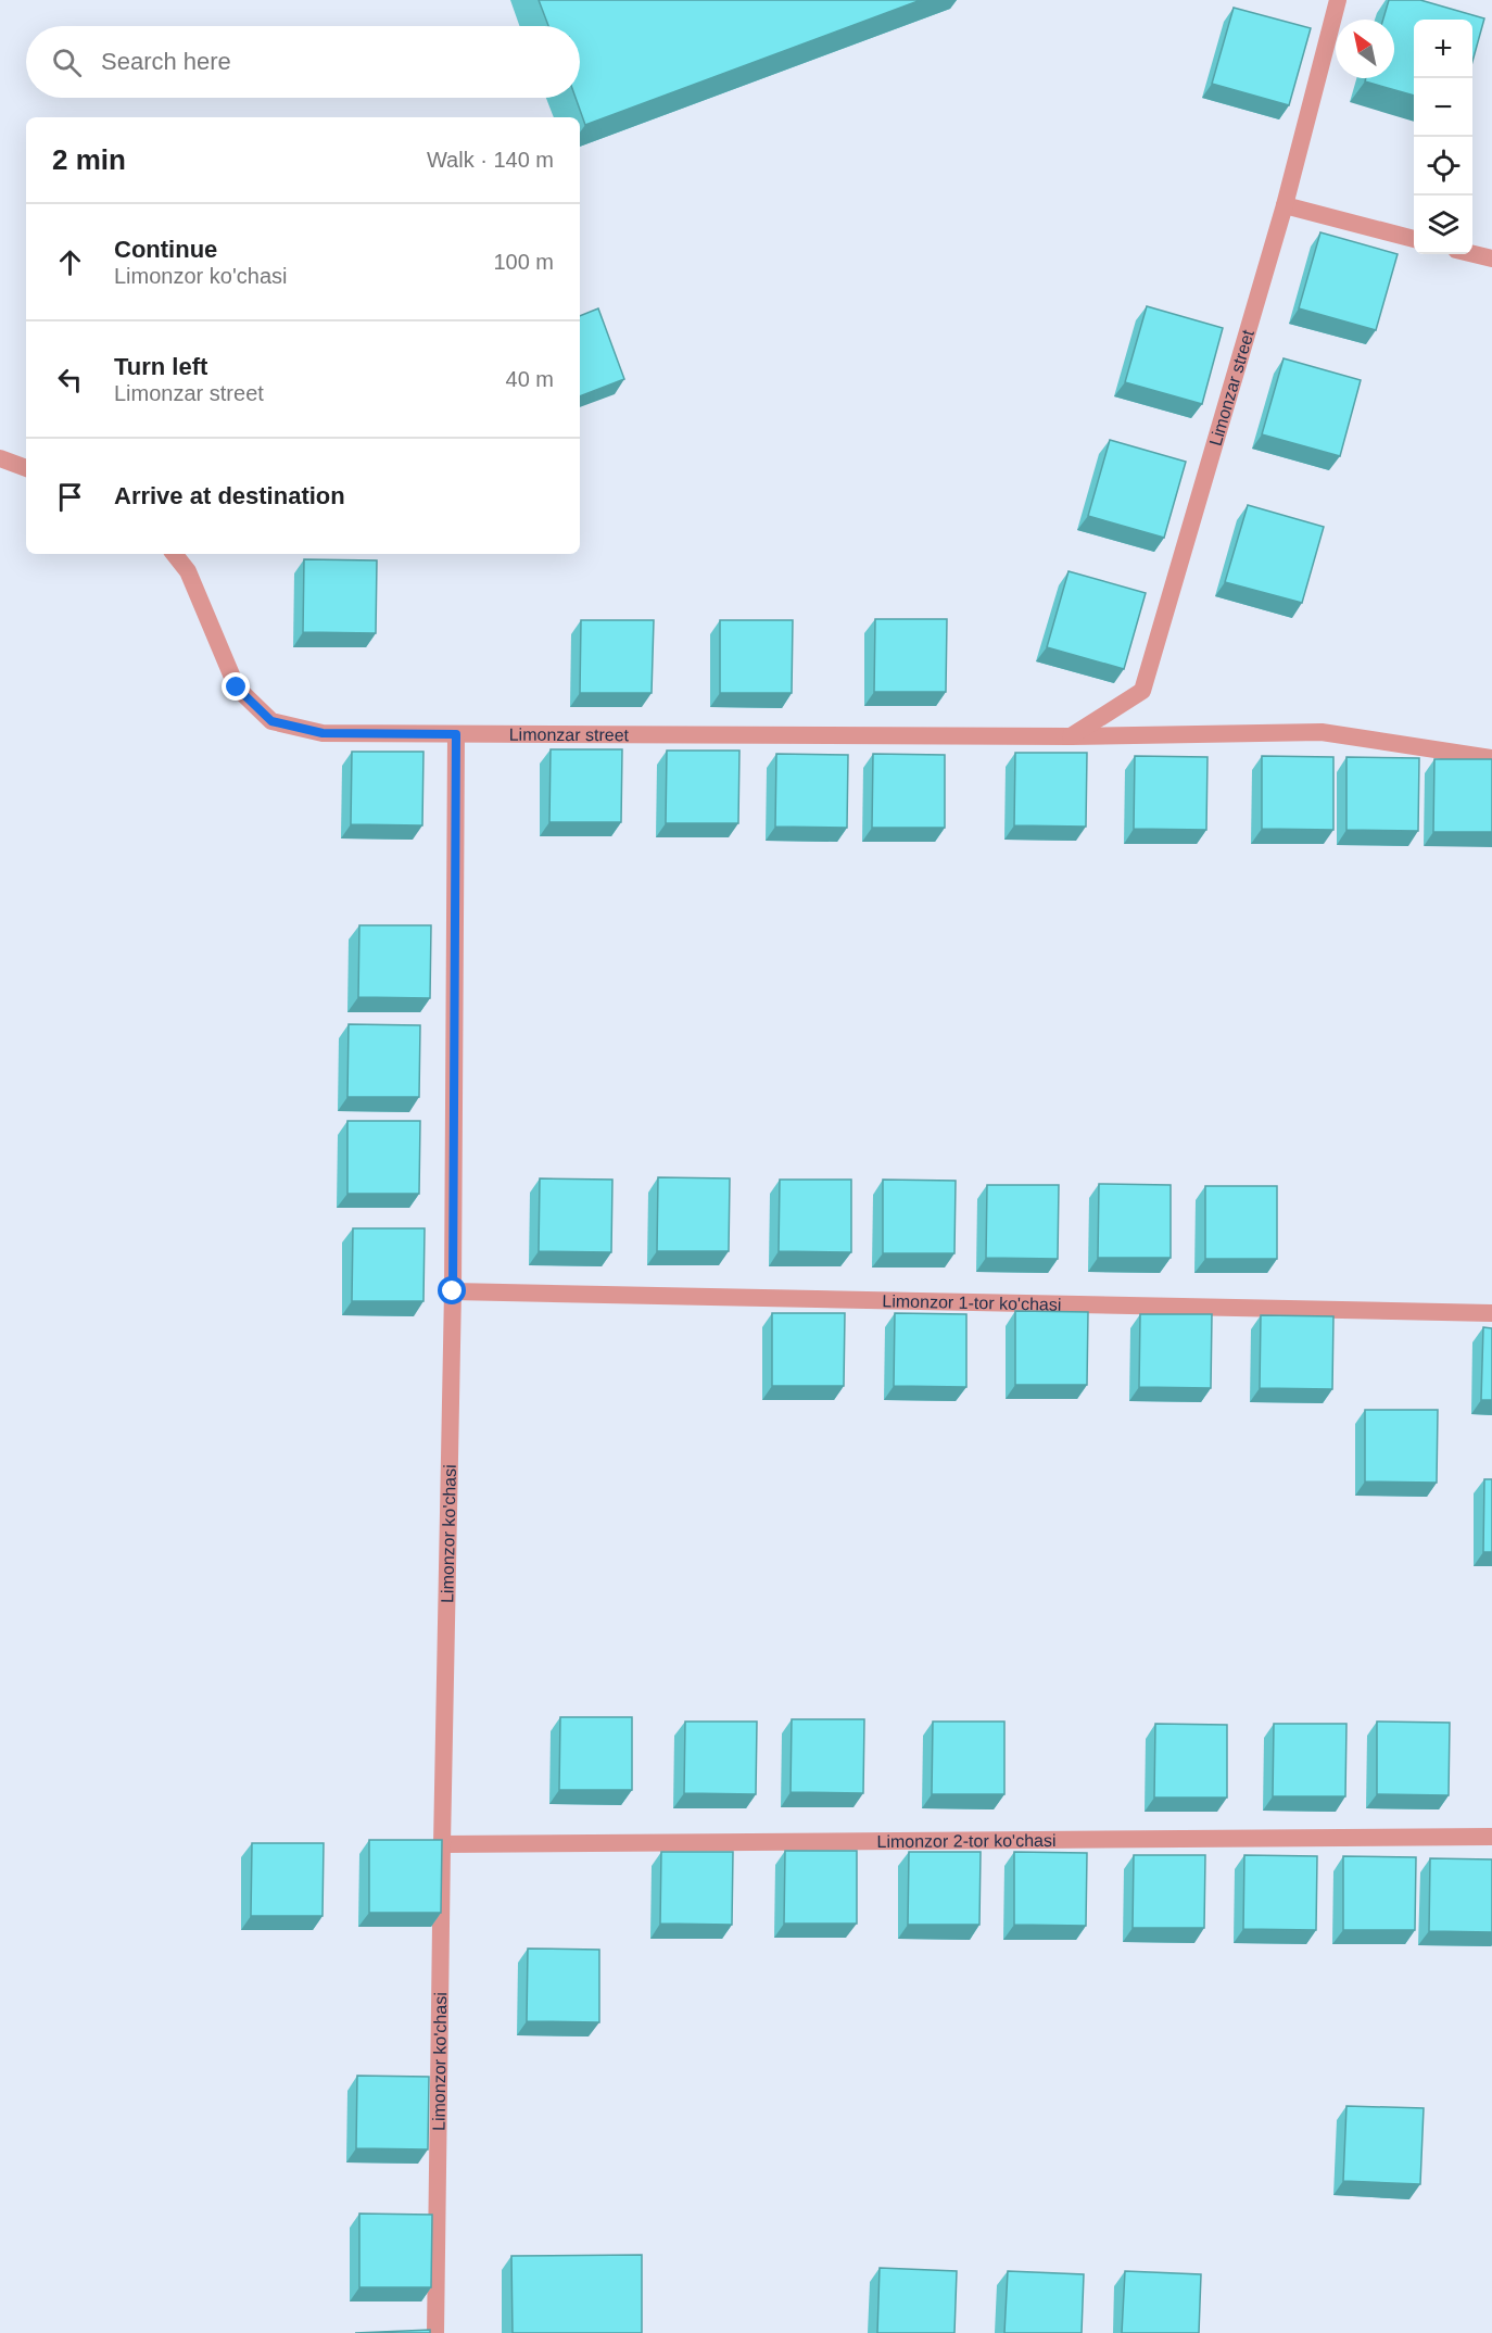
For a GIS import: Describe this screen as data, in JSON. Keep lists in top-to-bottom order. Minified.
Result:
{"streets":{"street":["Limonzar street","Limonzor 1-tor ko'chasi","Limonzor ko'chasi","Limonzor 2-tor ko'chasi"]},"crossings":[["Limonzar street","Limonzor ko'chasi"],["Limonzor 1-tor ko'chasi","Limonzor ko'chasi"],["Limonzor ko'chasi","Limonzor 2-tor ko'chasi"]],"north":"top left","page":{"map_buttons":["+","−"],"search":"Search here","heading":["2 min","Walk · 140 m"],"list":[["Continue","Limonzor ko'chasi","100 m"],["Turn left","Limonzar street","40 m"],"Arrive at destination"]}}
